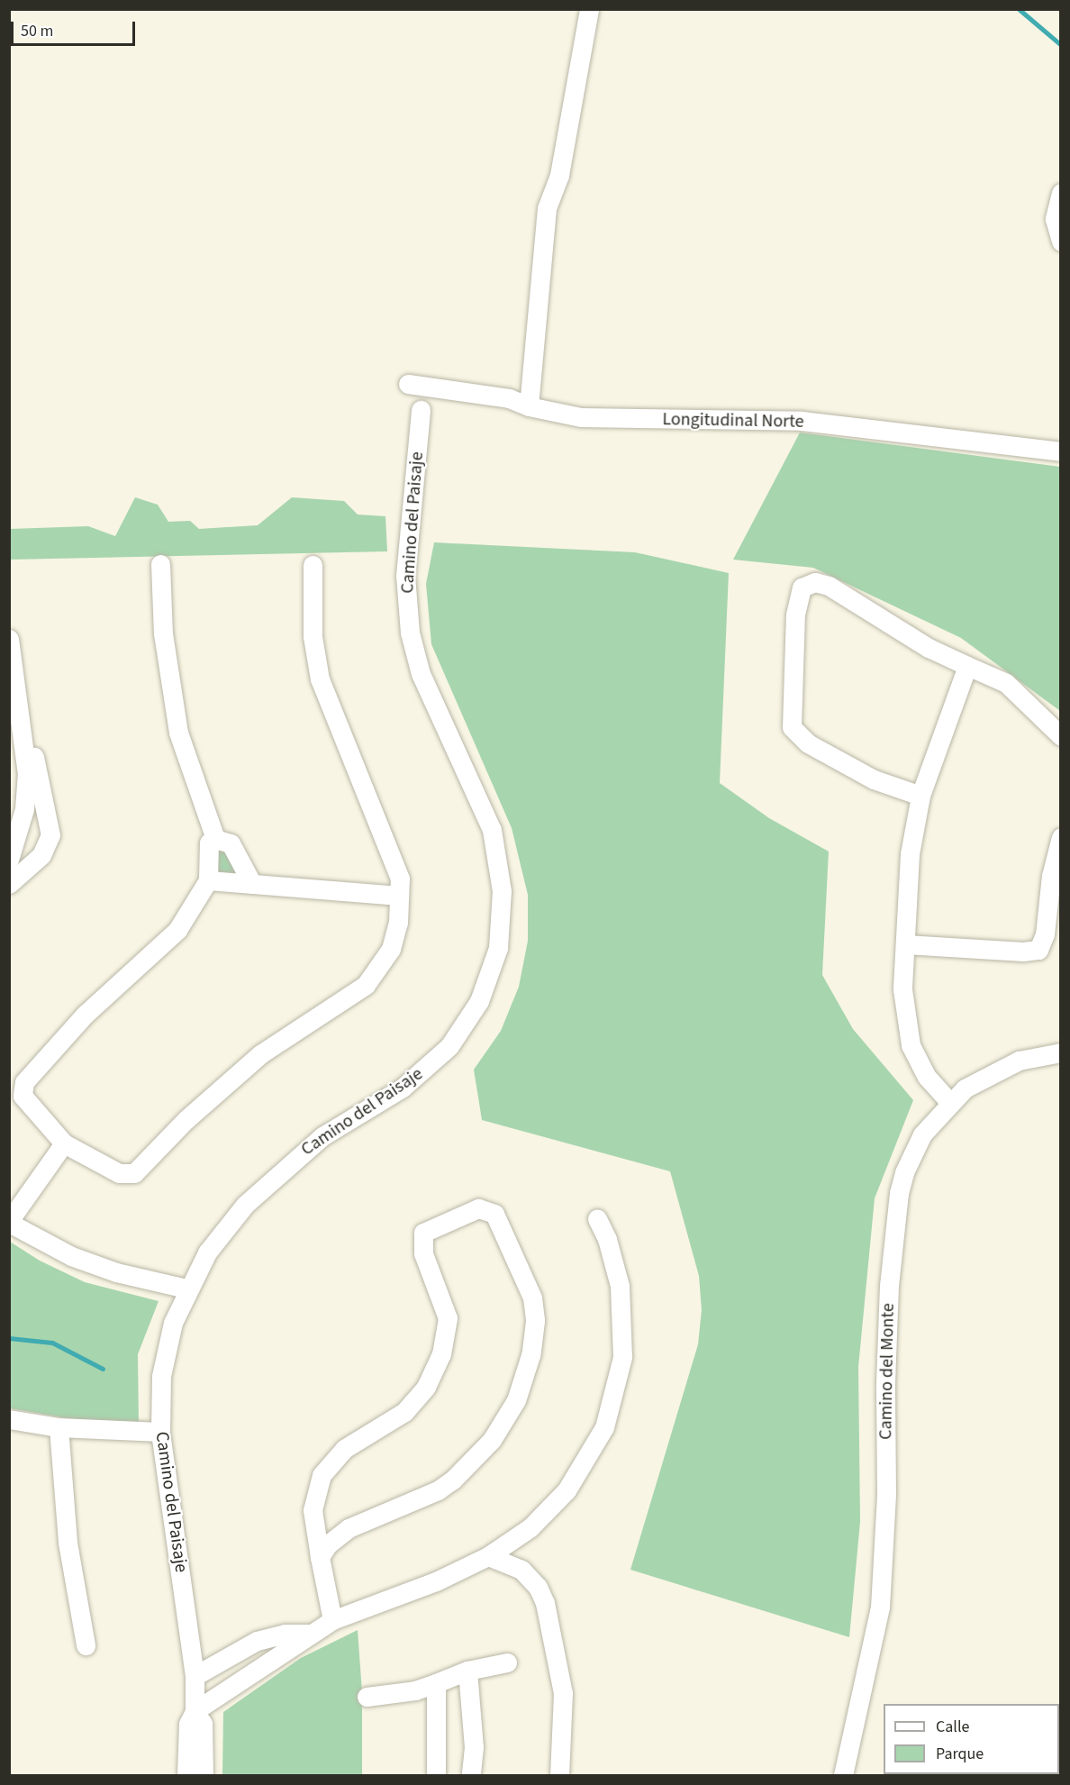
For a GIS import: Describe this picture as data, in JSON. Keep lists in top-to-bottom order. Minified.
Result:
{"streets":{"street":["Longitudinal Norte","Camino del Paisaje","Camino del Monte"]},"legend":["Calle","Parque"],"scale_bar":"50 m"}
